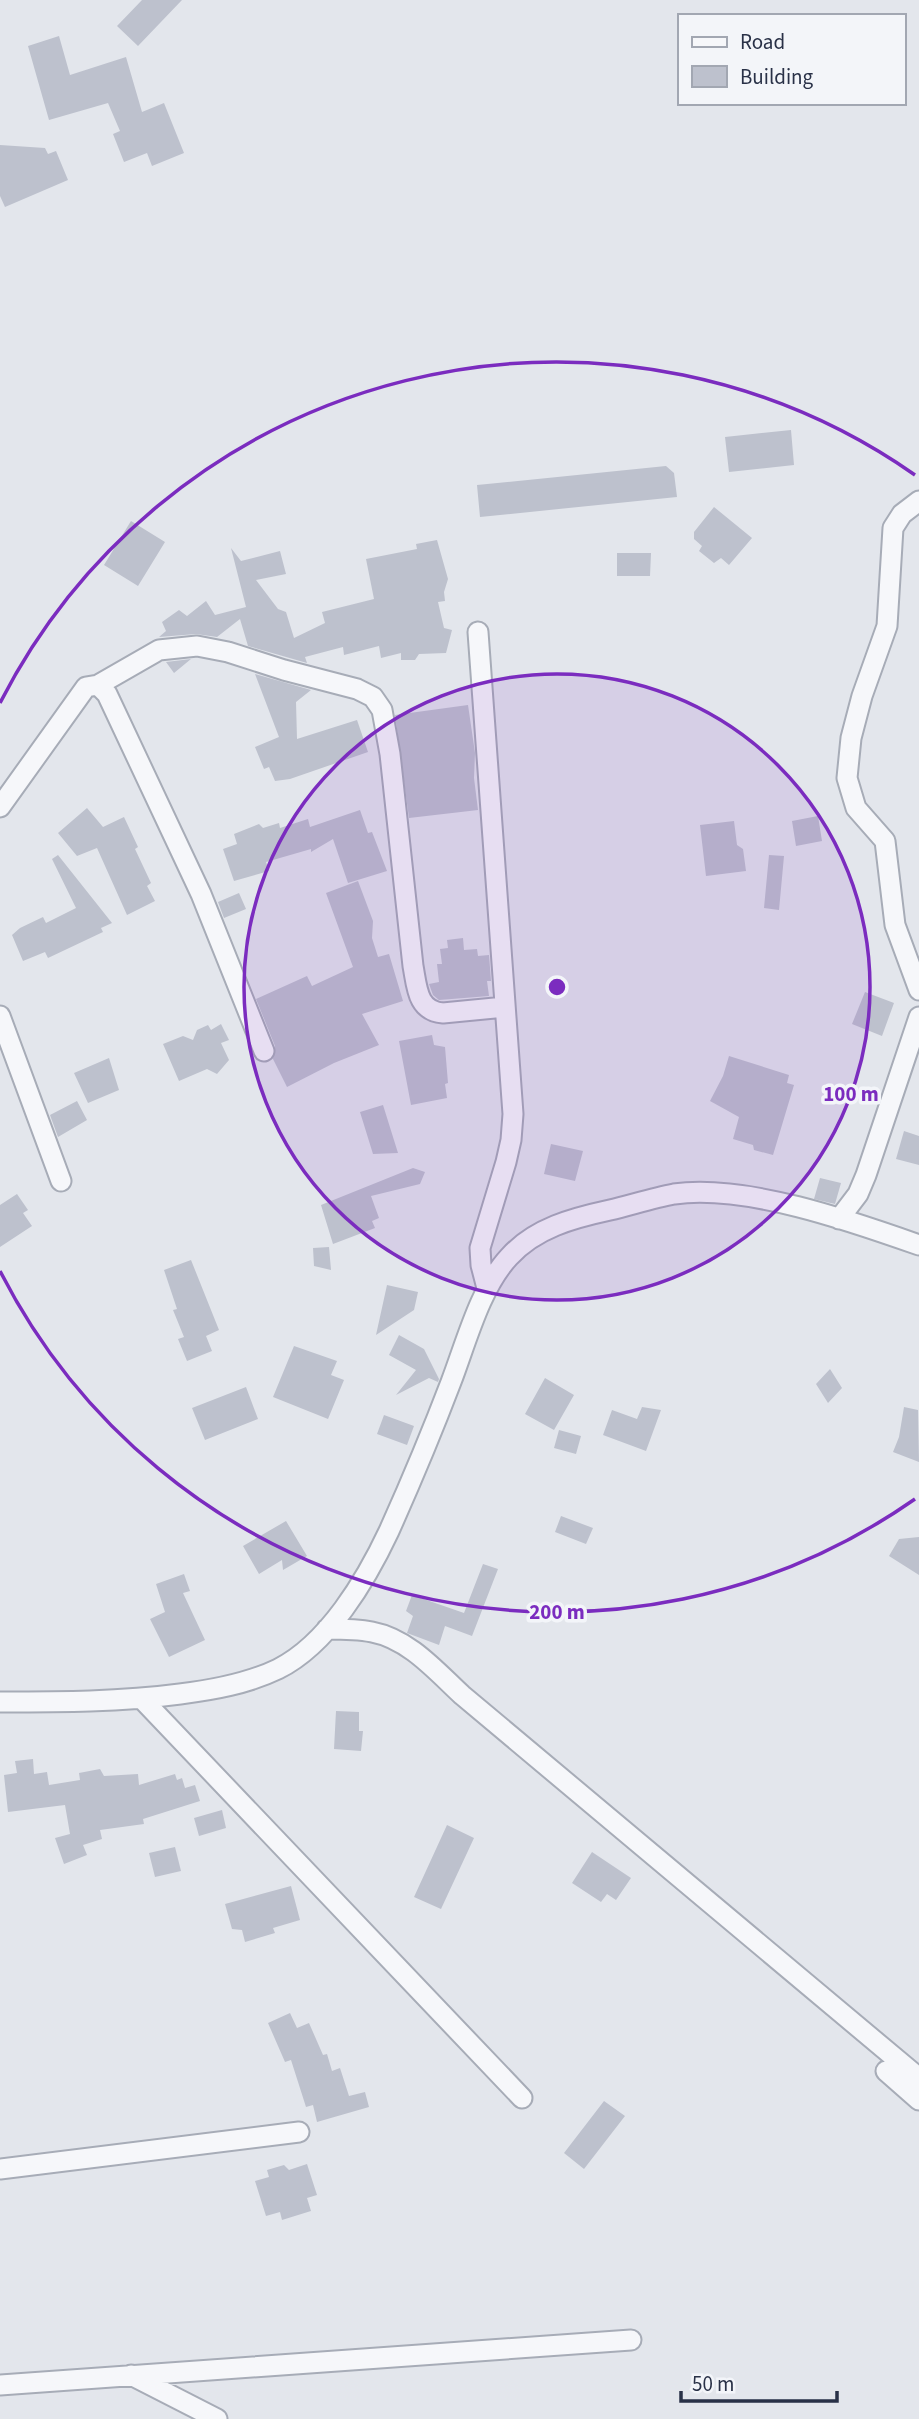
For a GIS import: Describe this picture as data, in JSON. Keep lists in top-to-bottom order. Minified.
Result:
{"legend":["Road","Building"],"scale_bar":"50 m","rings":["100 m","200 m"]}
